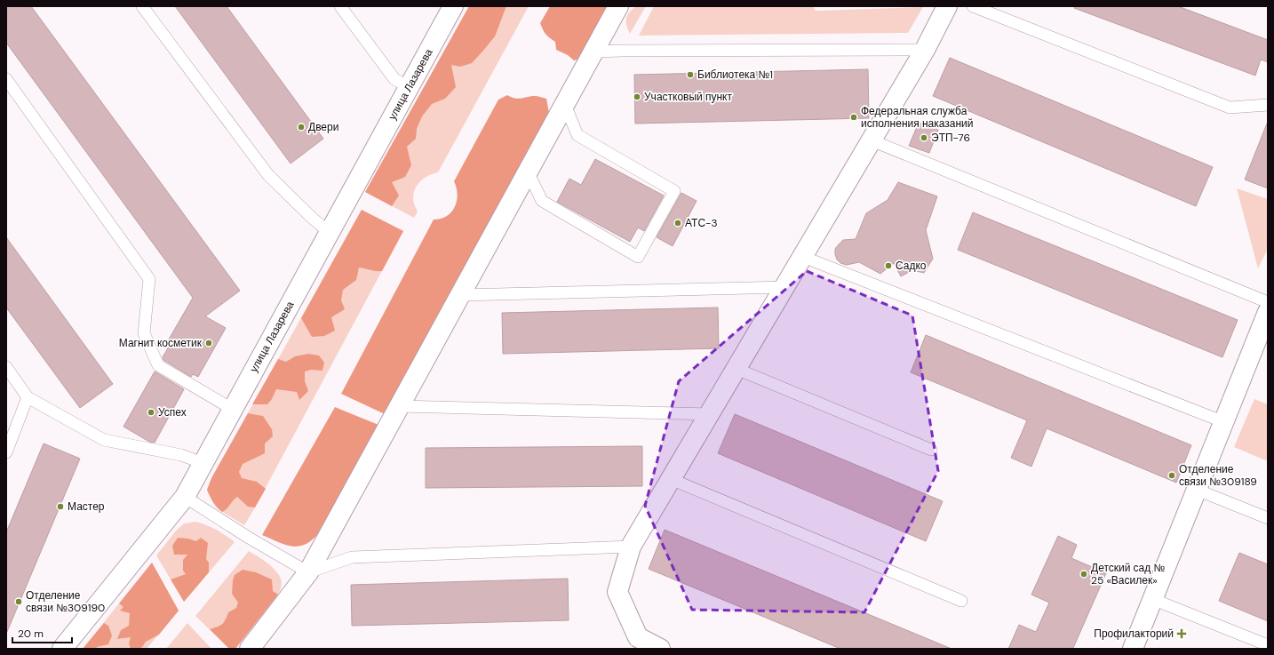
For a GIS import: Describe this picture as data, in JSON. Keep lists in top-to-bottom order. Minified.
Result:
{"streets":{"main road":["улица Лазарева"]},"places":{"other":["Библиотека №1","Участковый пункт","Федеральная служба исполнения наказаний","Двери","ЭТП-76","АТС-3","Садко","Магнит косметик","Успех","Отделение связи №309189","Мастер","Детский сад № 25 «Василек»","Отделение связи №309190"],"health":["Профилакторий"]},"scale_bar":"20 m"}
